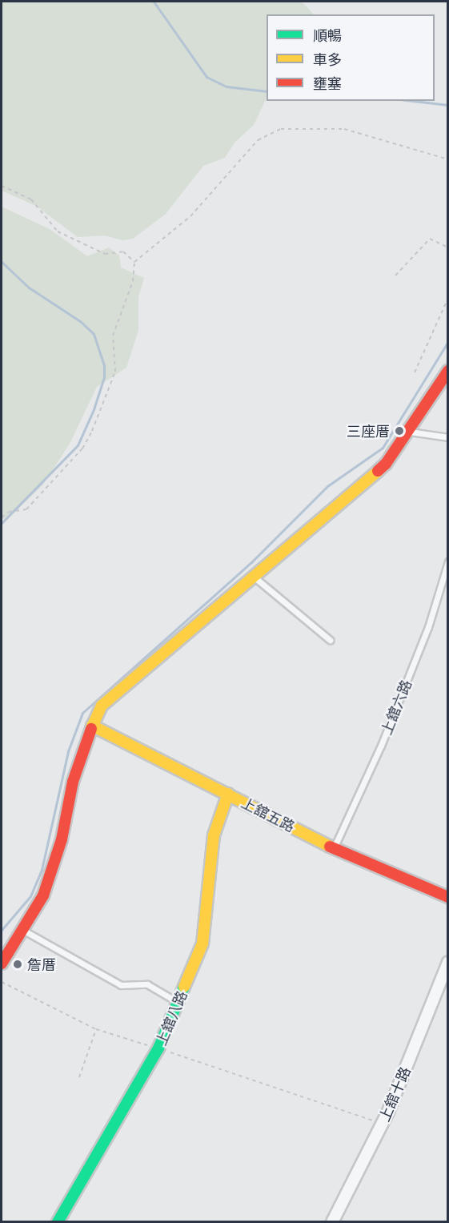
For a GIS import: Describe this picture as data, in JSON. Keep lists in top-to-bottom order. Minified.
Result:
{"streets":{"street":["上舘五路","上舘八路","上舘十路"],"lane":["上舘六路"]},"crossings":[["上舘六路","上舘五路"],["上舘五路","上舘八路"]],"places":["三座厝","詹厝"],"legend":["順暢","車多","壅塞"]}
